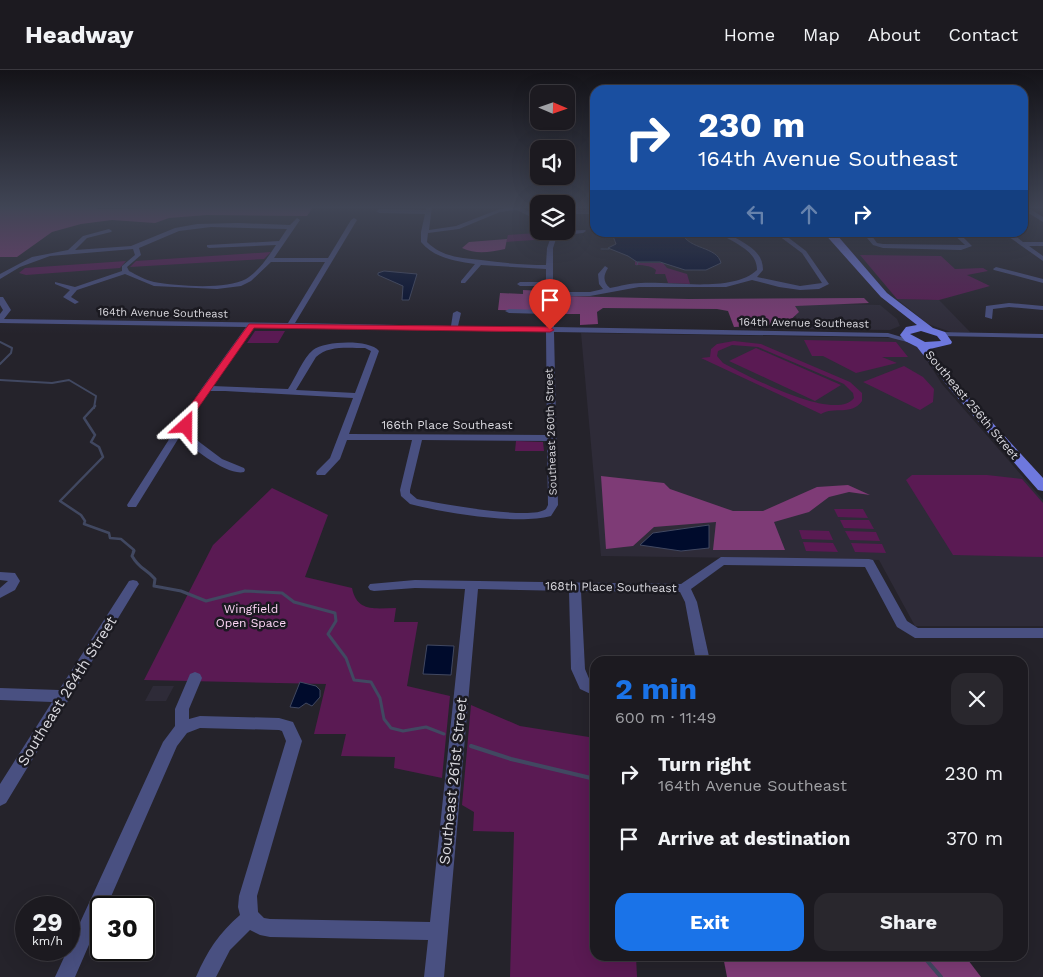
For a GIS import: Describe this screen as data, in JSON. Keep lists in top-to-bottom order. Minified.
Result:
{"streets":{"main road":["Southeast 256th Street"],"street":["164th Avenue Southeast","166th Place Southeast","Southeast 260th Street","168th Place Southeast","Southeast 264th Street","Southeast 261st Street"]},"crossings":[["164th Avenue Southeast","Southeast 256th Street"],["164th Avenue Southeast","Southeast 260th Street"],["166th Place Southeast","Southeast 260th Street"],["168th Place Southeast","Southeast 261st Street"]],"parks":["Wingfield Open Space"],"north":"right","page":{"header":"Headway","nav":["Home","Map","About","Contact"],"turn":["230 m","164th Avenue Southeast"],"heading":["2 min","600 m · 11:49"],"list":[{"name":"Turn right","note":"164th Avenue Southeast","value":"230 m"},{"name":"Arrive at destination","value":"370 m"}],"buttons":["Exit","Share"],"speed":"29 km/h","limit":"30"}}
